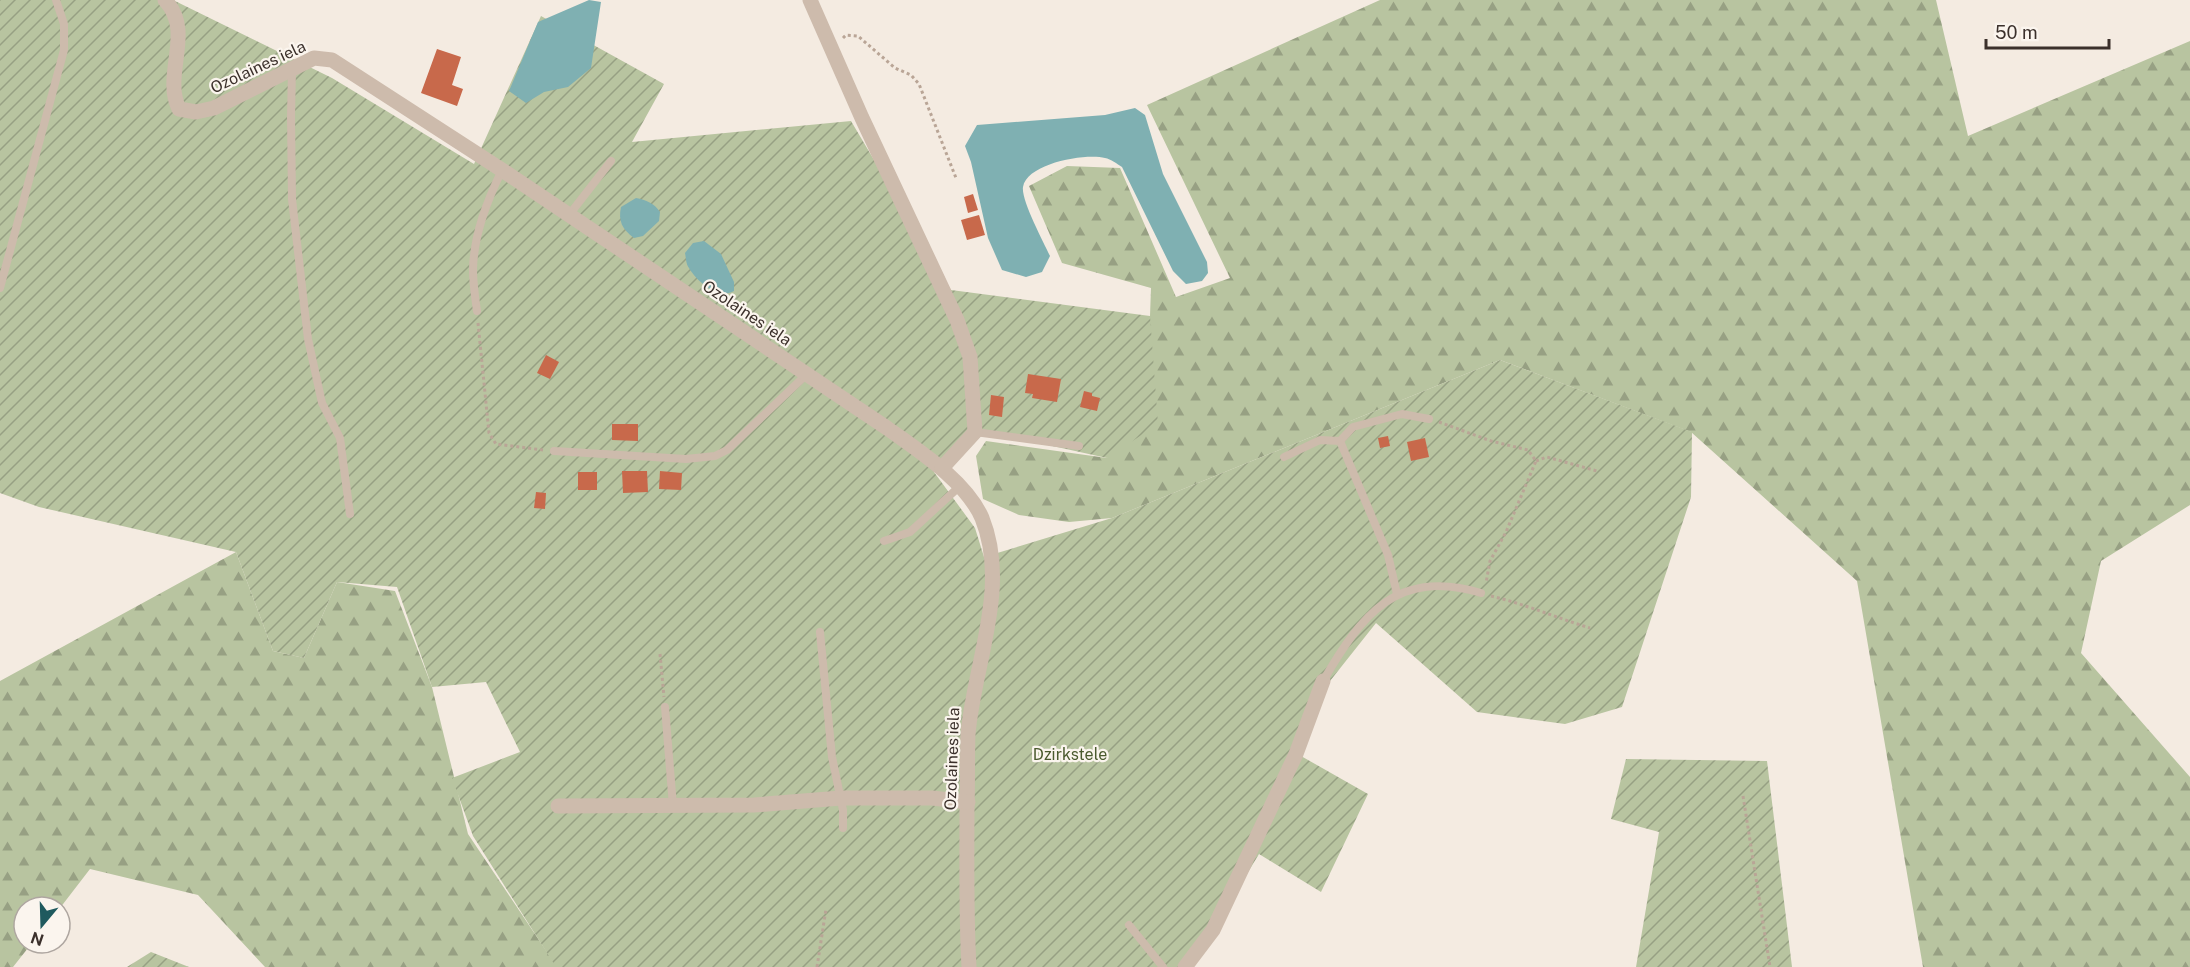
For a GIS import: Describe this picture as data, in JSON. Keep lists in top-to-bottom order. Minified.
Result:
{"streets":{"street":["Ozolaines iela"]},"parks":["Dzirkstele"],"scale_bar":"50 m","north":"bottom"}
